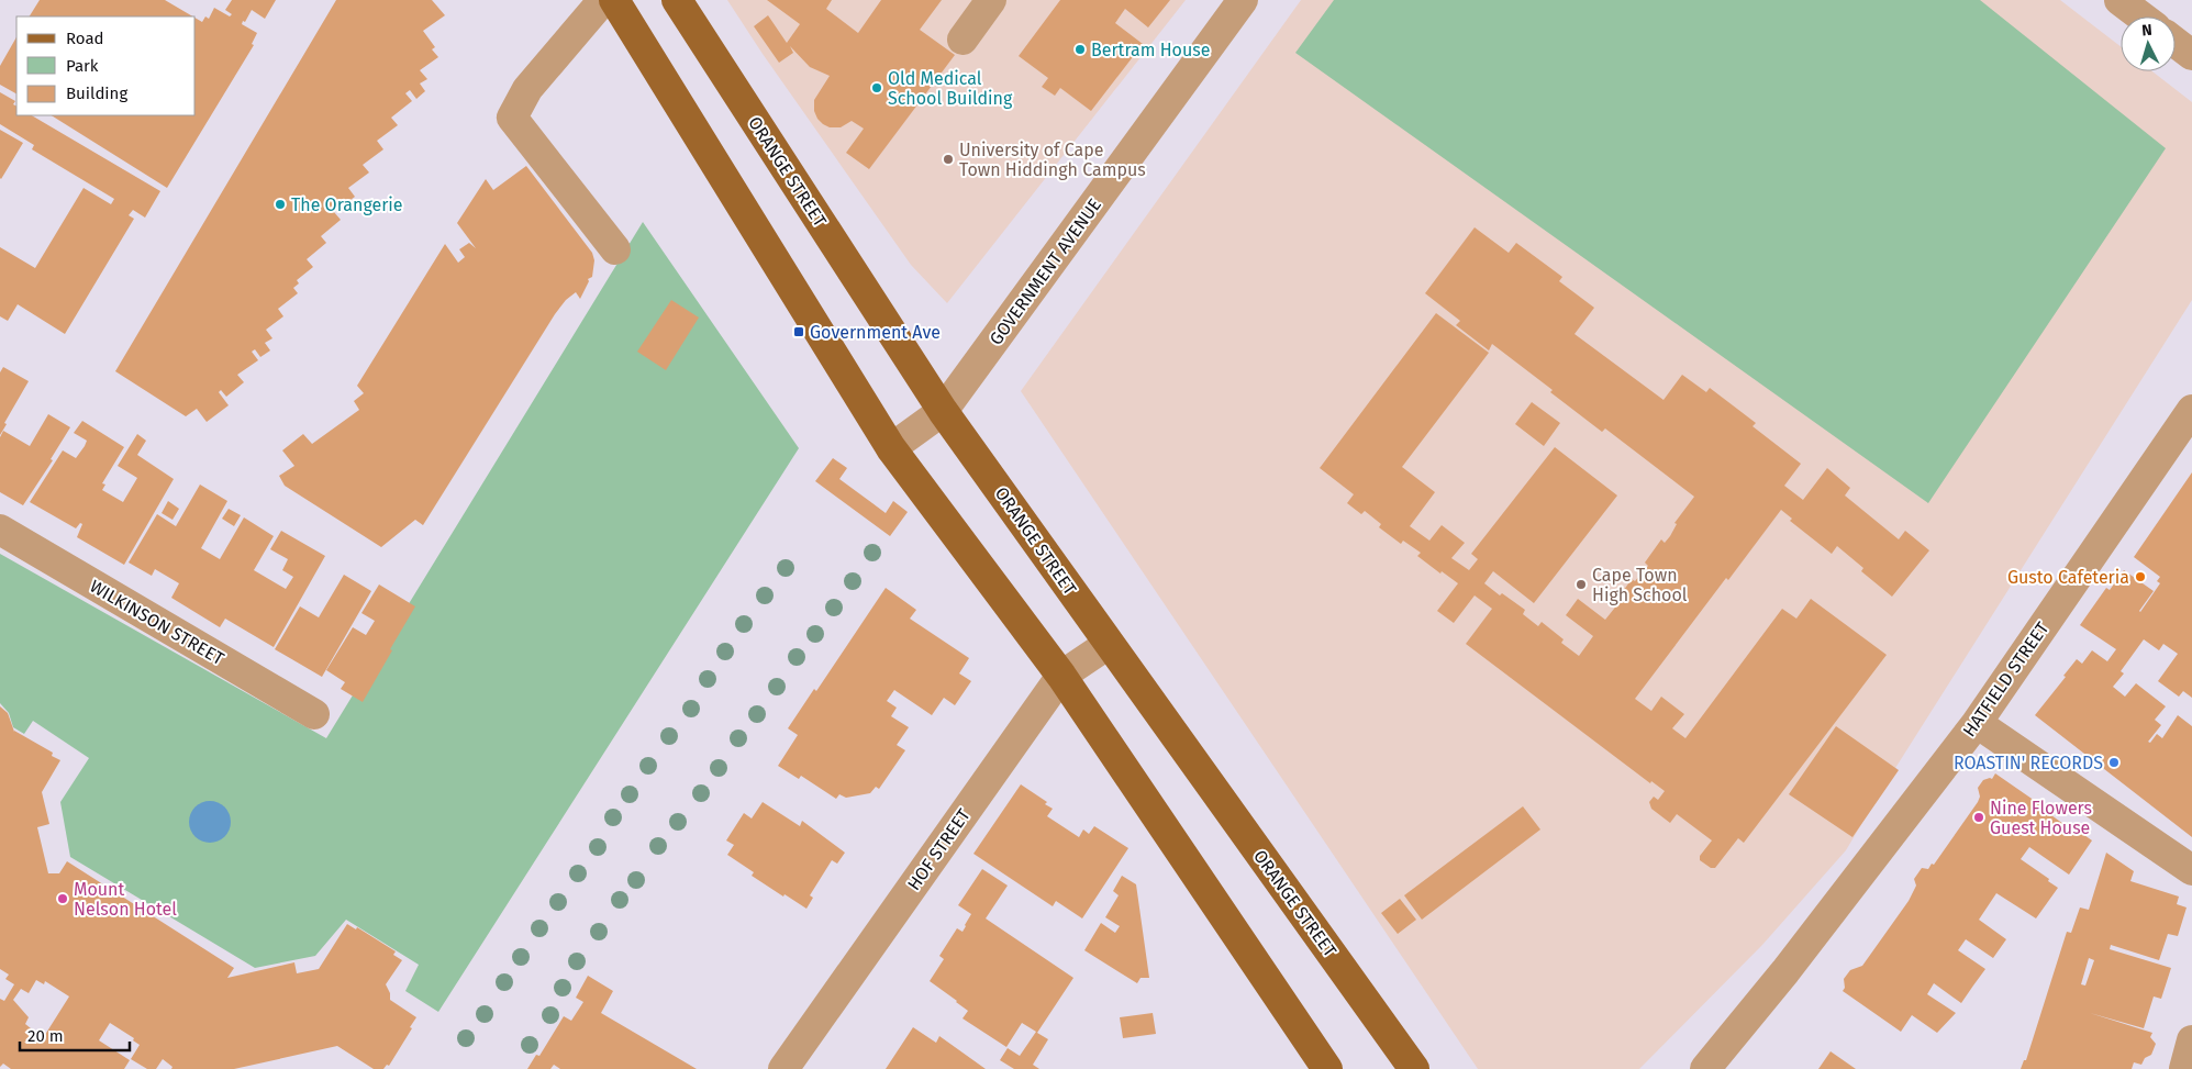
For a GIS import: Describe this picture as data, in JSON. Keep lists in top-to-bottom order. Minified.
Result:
{"streets":{"main road":["ORANGE STREET"],"street":["GOVERNMENT AVENUE","WILKINSON STREET","HATFIELD STREET","HOF STREET"]},"crossings":[["ORANGE STREET","GOVERNMENT AVENUE"],["ORANGE STREET","HOF STREET"]],"places":{"other":["Bertram House","Old Medical School Building","University of Cape Town Hiddingh Campus","The Orangerie","Gusto Cafeteria","Cape Town High School","ROASTIN' RECORDS","Nine Flowers Guest House","Mount Nelson Hotel"],"transit":["Government Ave"]},"legend":["Road","Park","Building"],"scale_bar":"20 m","north":"top"}
